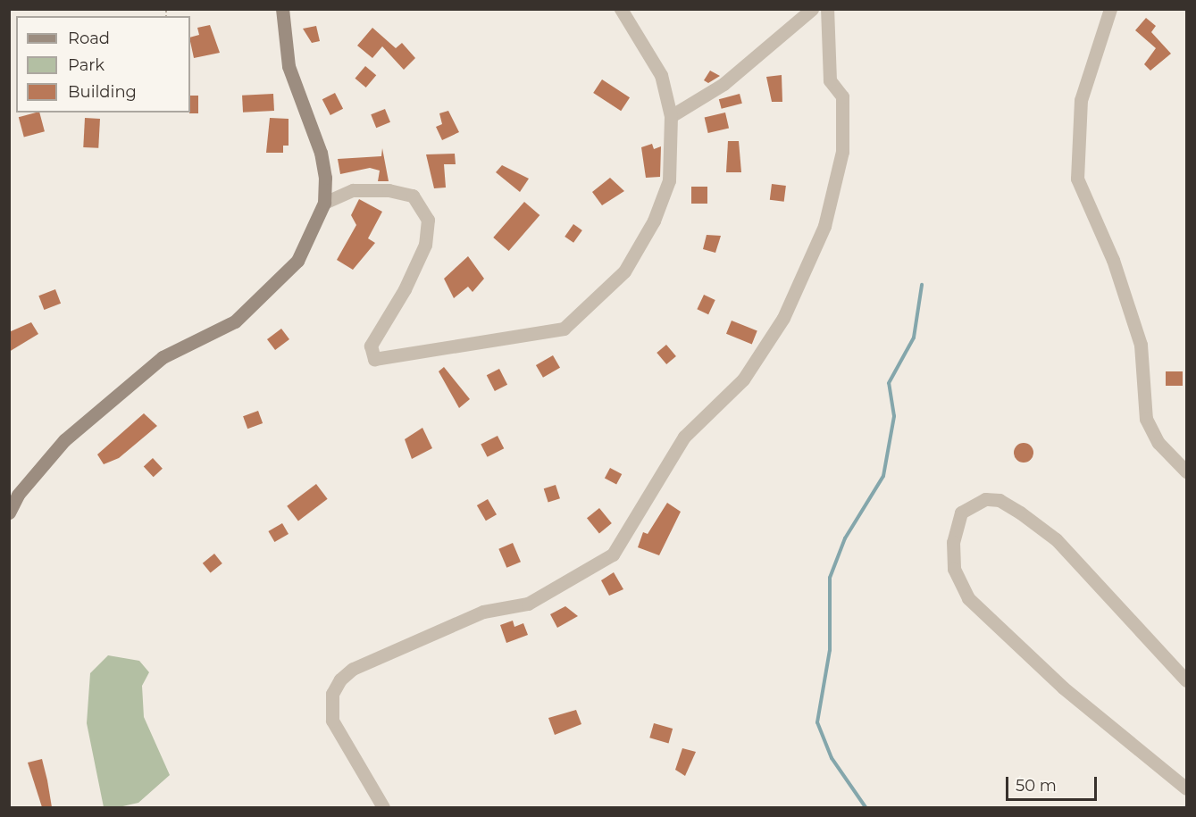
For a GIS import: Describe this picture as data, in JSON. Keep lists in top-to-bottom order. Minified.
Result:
{"legend":["Road","Park","Building"],"scale_bar":"50 m"}
